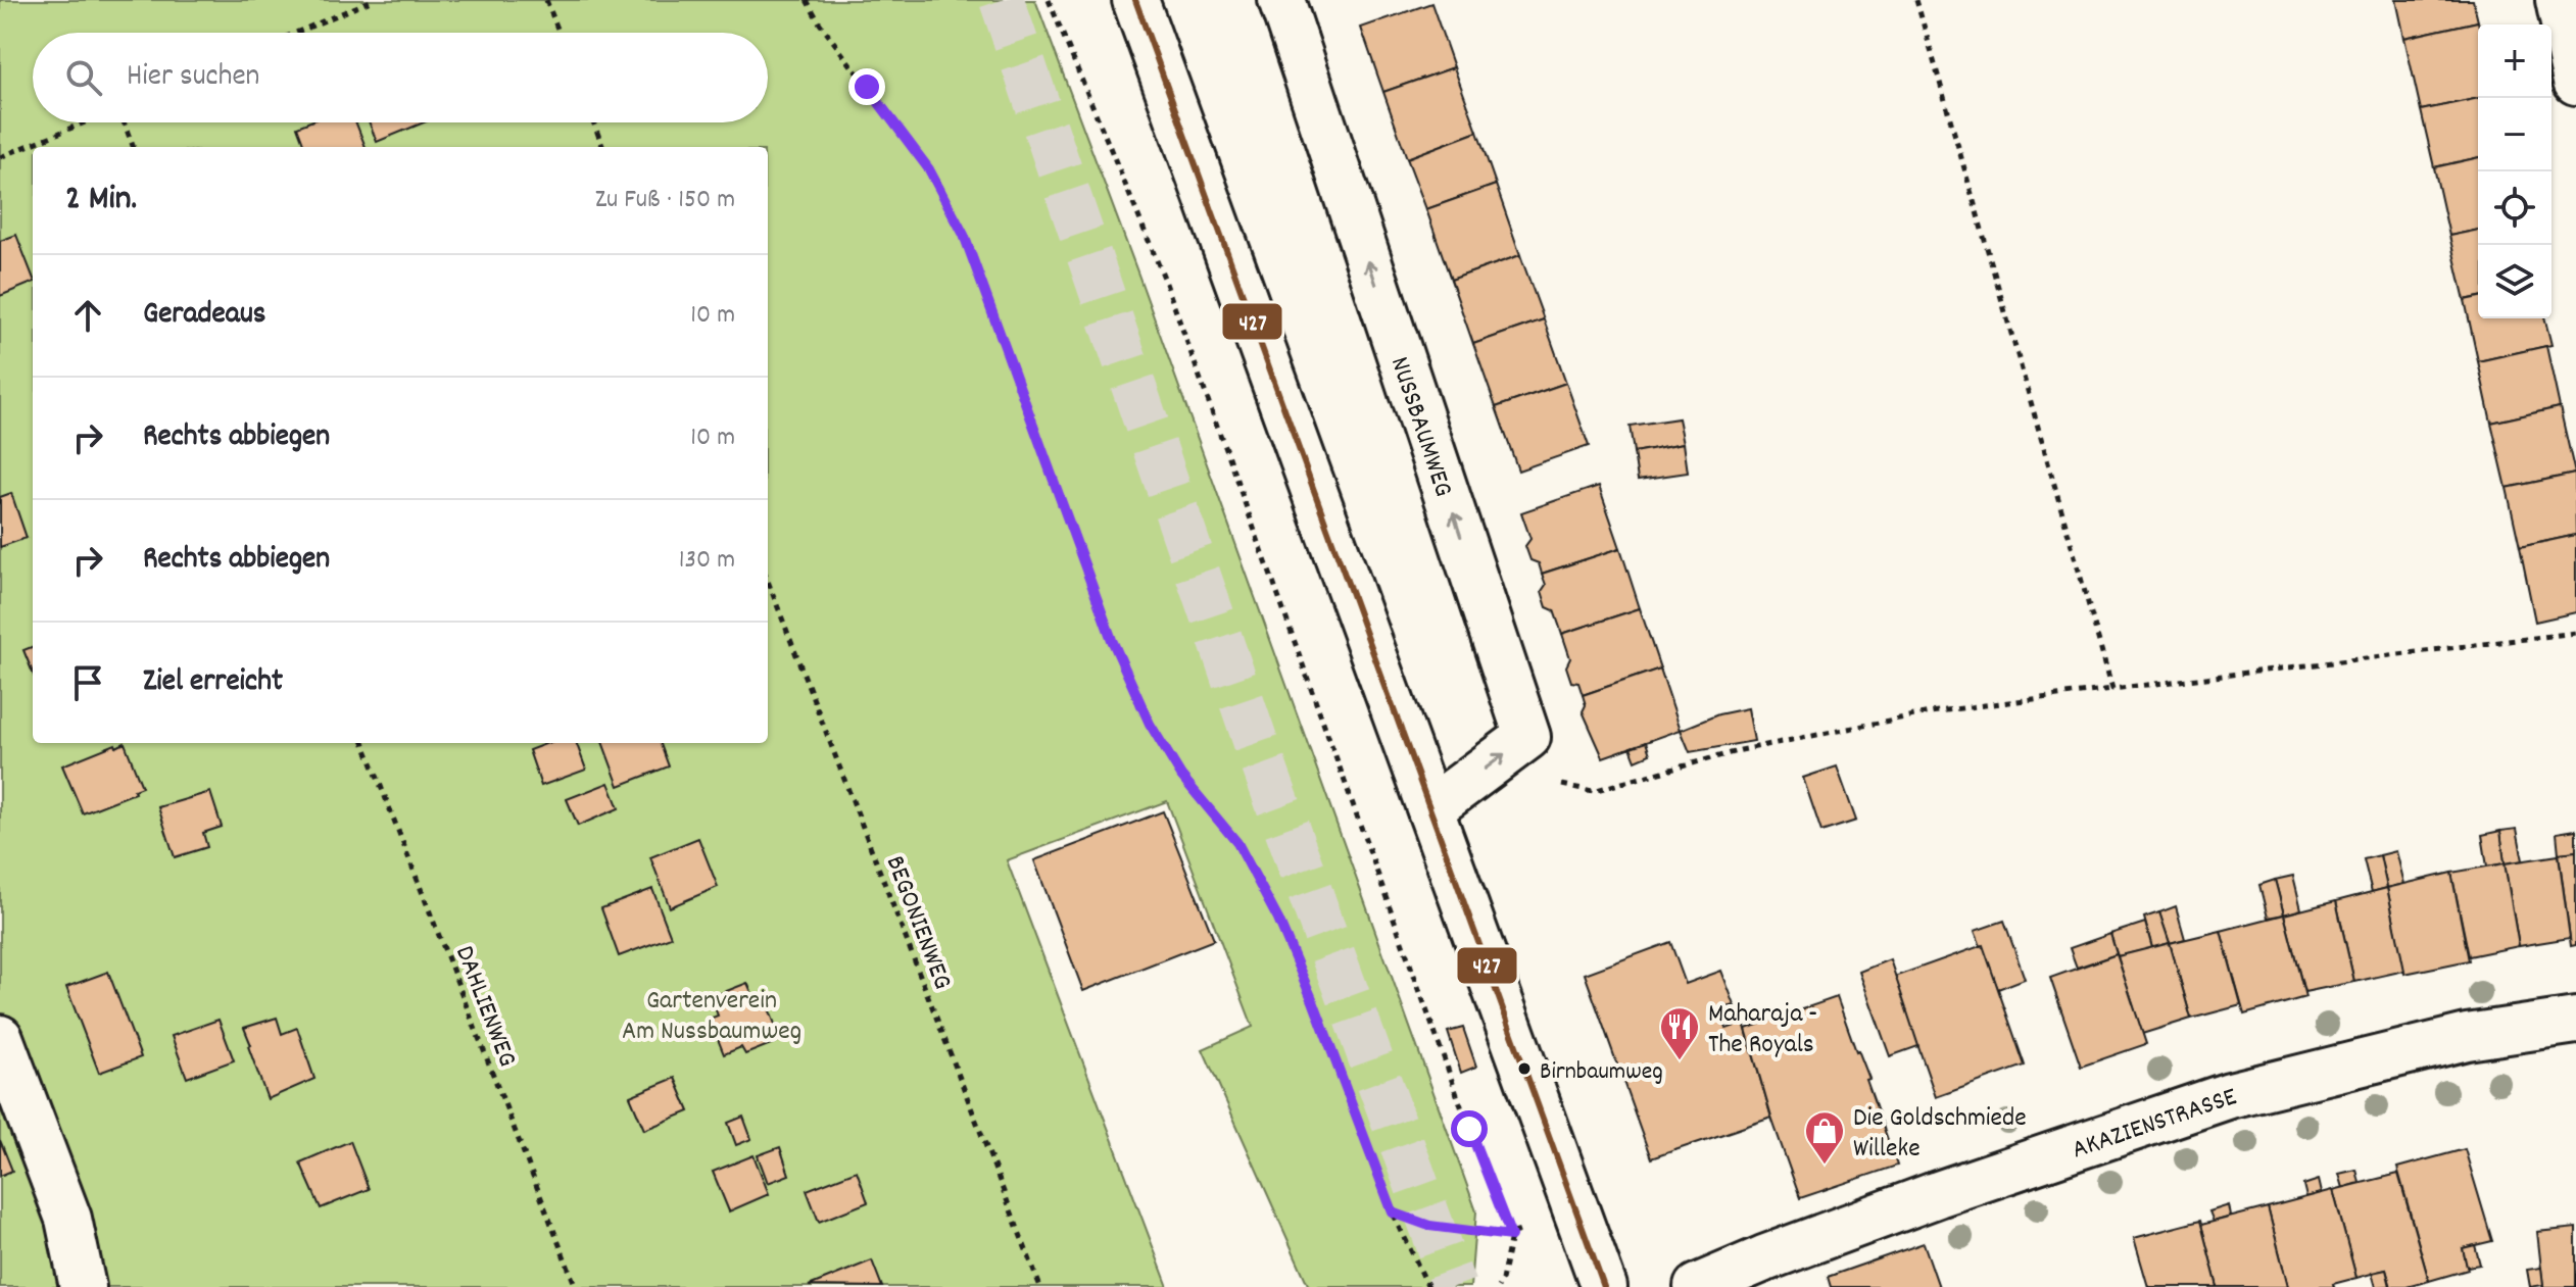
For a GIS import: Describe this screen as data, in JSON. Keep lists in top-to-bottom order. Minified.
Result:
{"streets":{"street":["NUSSBAUMWEG","AKAZIENSTRASSE"],"path":["BEGONIENWEG","DAHLIENWEG"]},"parks":["Gartenverein Am Nussbaumweg"],"places":{"restaurant":["Maharaja - The Royals"],"other":["Birnbaumweg"],"shop":["Die Goldschmiede Willeke"]},"lines":["transit line 427"],"page":{"map_buttons":["+","−"],"search":"Hier suchen","heading":["2 Min.","Zu Fuß · 150 m"],"list":[["Geradeaus","10 m"],["Rechts abbiegen","10 m"],["Rechts abbiegen","130 m"],"Ziel erreicht"]}}
